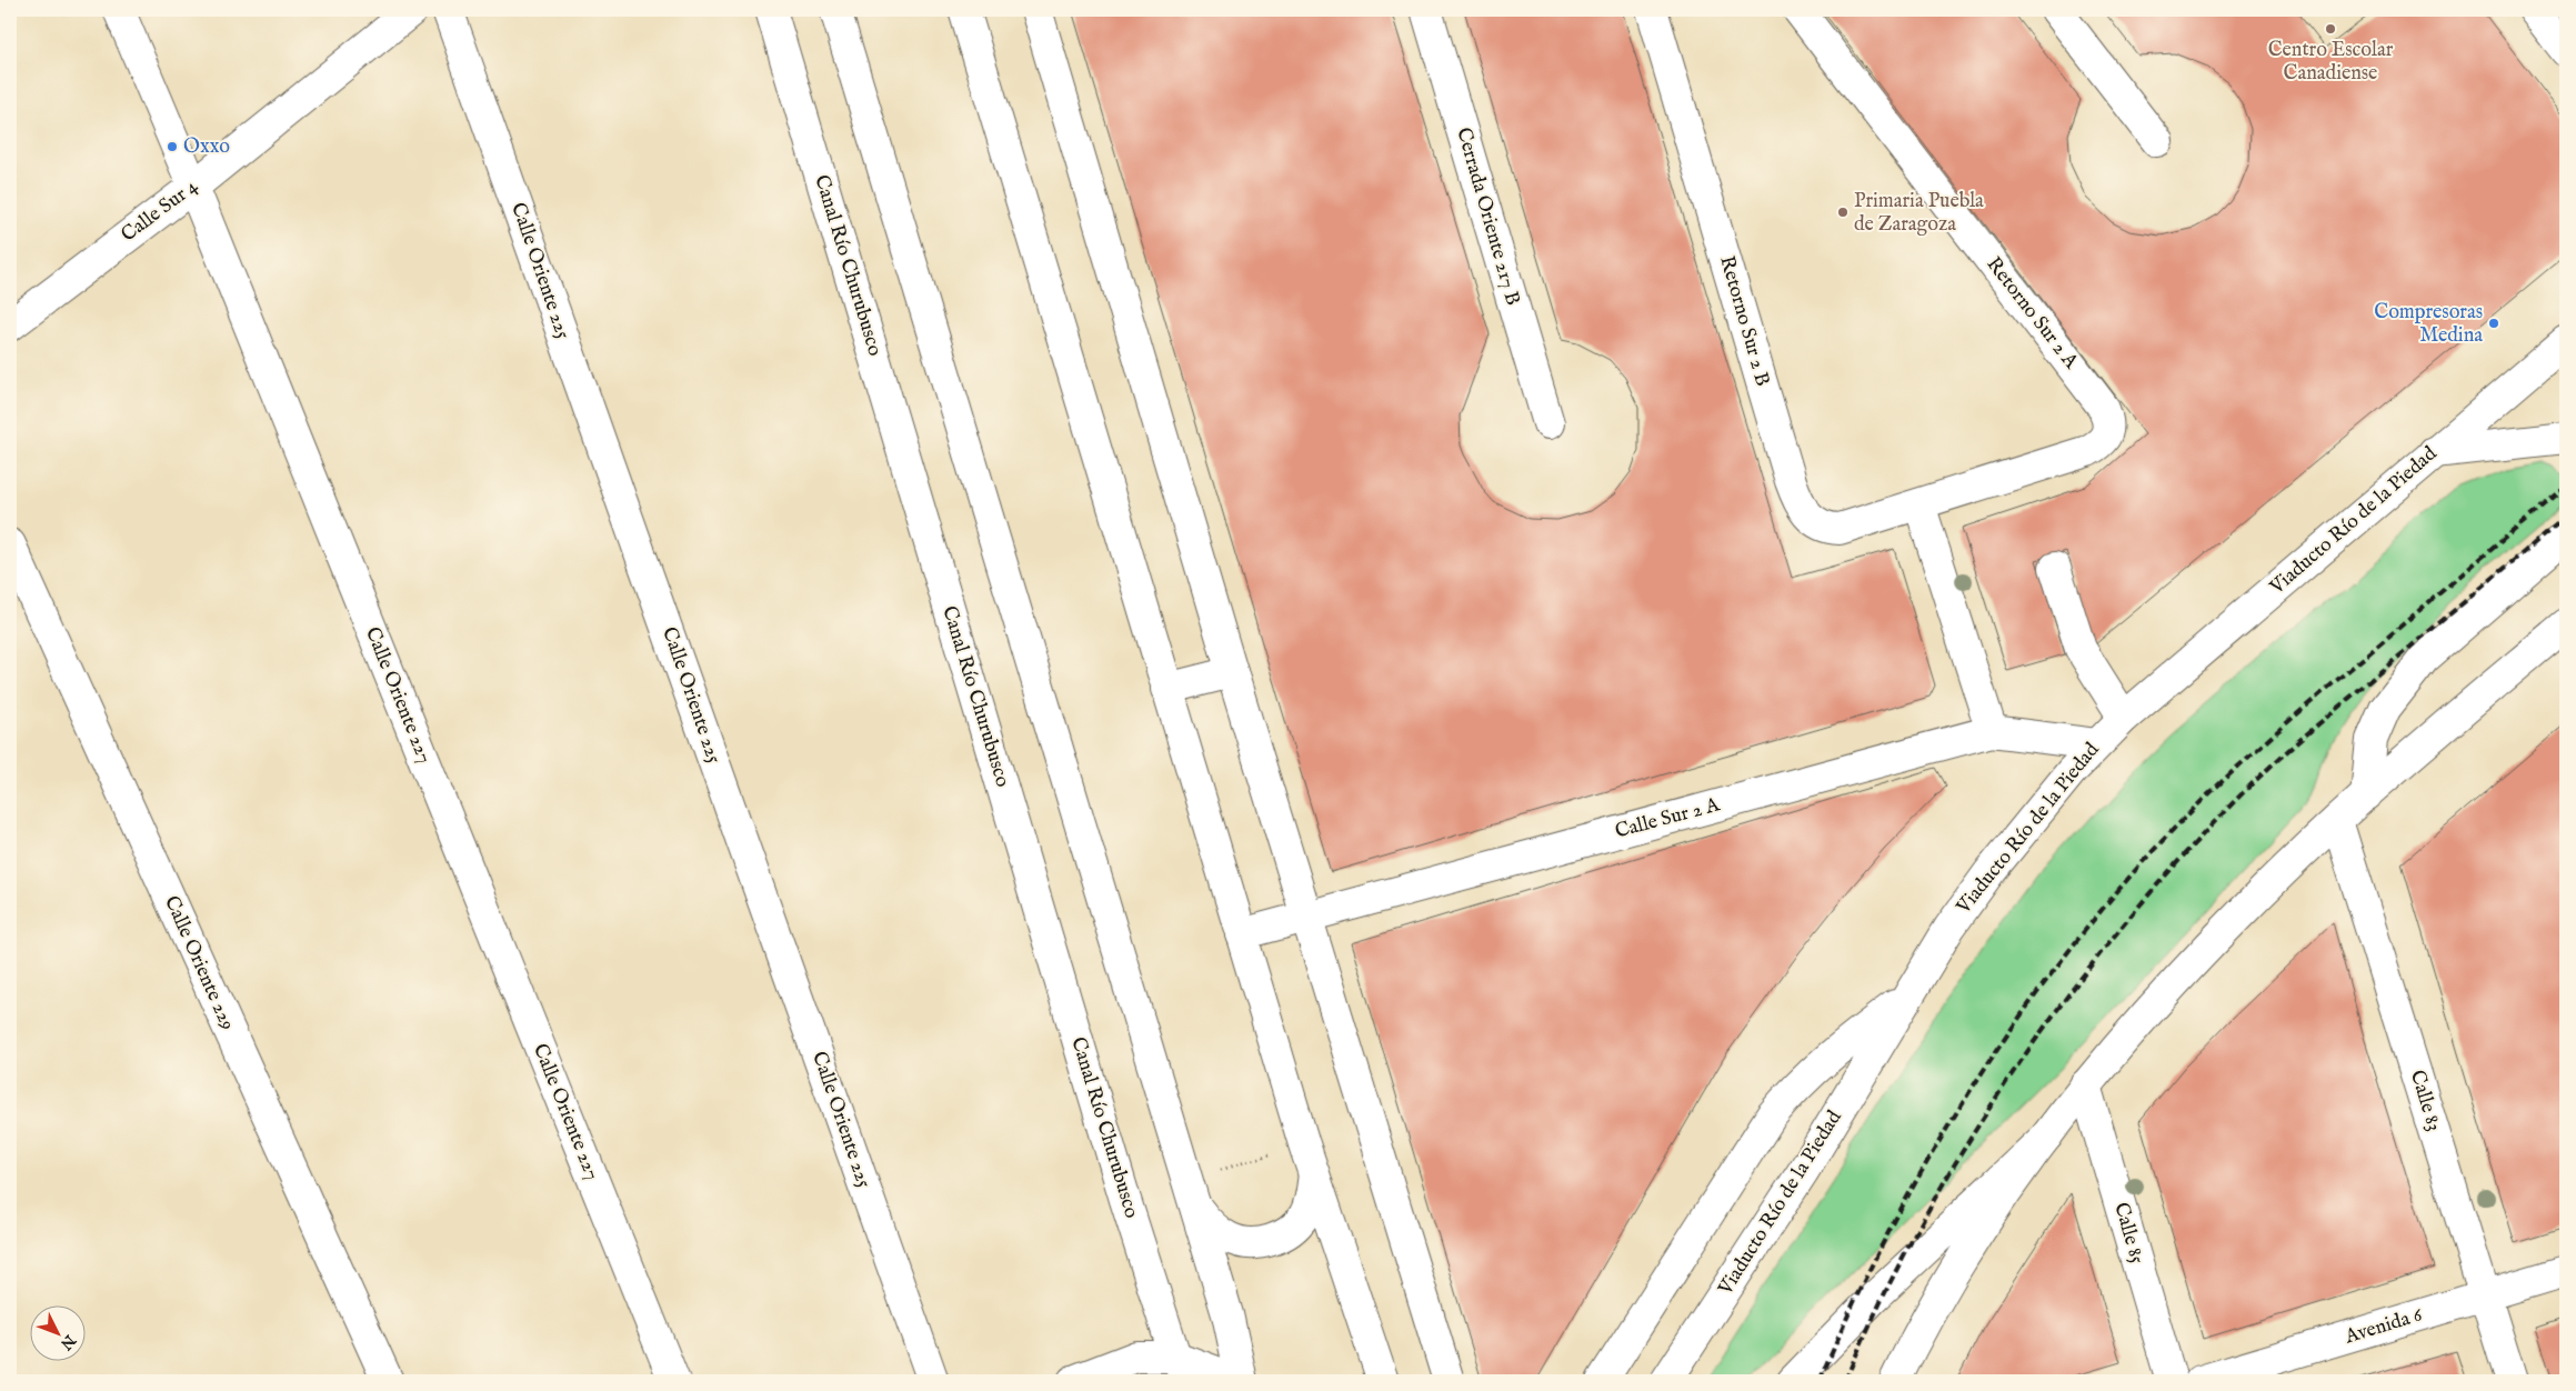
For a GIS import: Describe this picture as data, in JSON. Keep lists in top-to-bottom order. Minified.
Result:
{"streets":{"main road":["Calle Sur 4","Cerrada Oriente 217 B","Canal Río Churubusco","Calle Oriente 225","Retorno Sur 2 A","Retorno Sur 2 B","Viaducto Río de la Piedad","Calle Oriente 227","Calle Sur 2 A","Calle Oriente 229","Calle 83","Calle 85","Avenida 6"]},"crossings":[["Calle Sur 4","Calle Oriente 227"],["Retorno Sur 2 A","Retorno Sur 2 B"],["Viaducto Río de la Piedad","Calle Sur 2 A"],["Calle 83","Avenida 6"]],"places":["Centro Escolar Canadiense","Oxxo","Primaria Puebla de Zaragoza","Compresoras Medina"],"north":"bottom right"}
